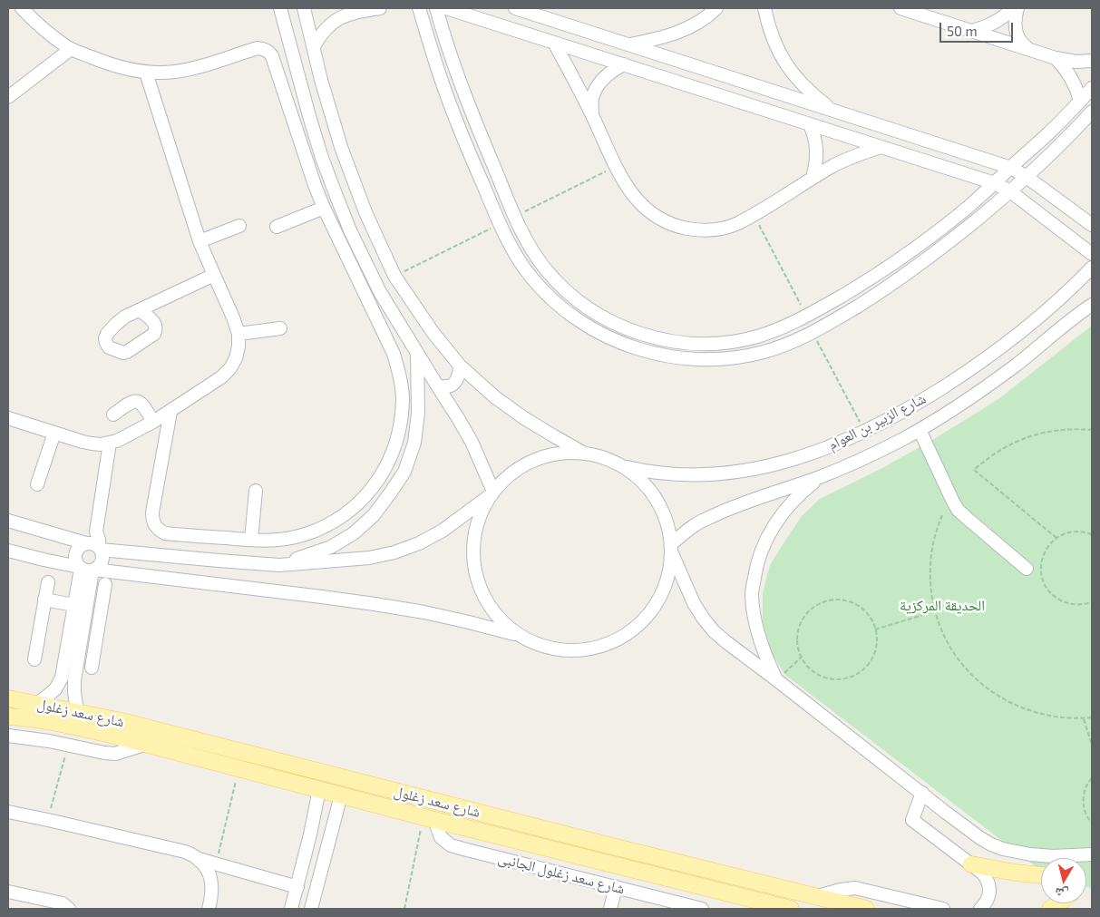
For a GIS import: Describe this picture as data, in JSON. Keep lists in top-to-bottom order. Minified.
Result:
{"streets":{"main road":["شارع سعد زغلول"],"street":["شارع الزبير بن العوام","شارع سعد زغلول الجانبى"]},"crossings":[["شارع سعد زغلول","شارع سعد زغلول الجانبى"]],"parks":["الحديقة المركزية"],"scale_bar":"50 m","north":"bottom"}
